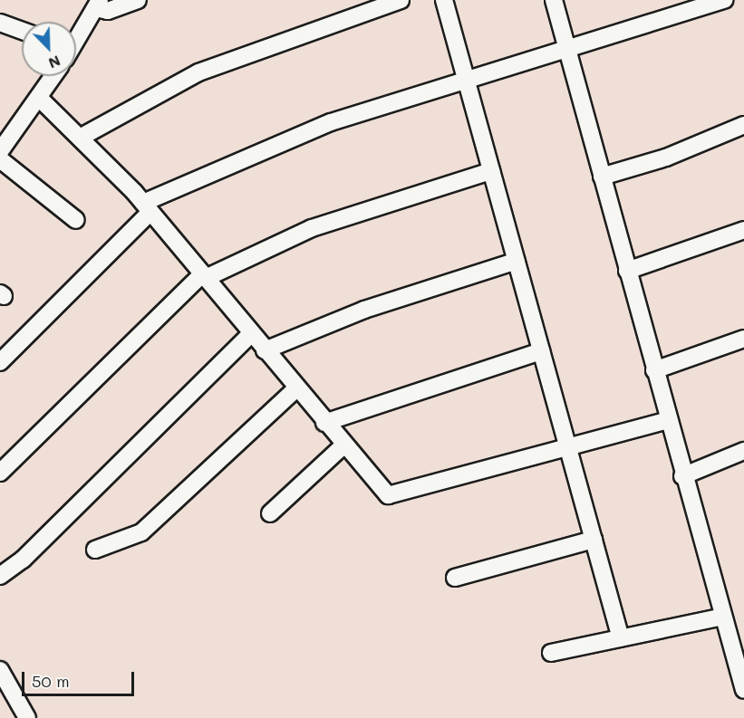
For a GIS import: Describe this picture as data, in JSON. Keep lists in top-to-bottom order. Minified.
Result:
{"scale_bar":"50 m","north":"bottom right"}
